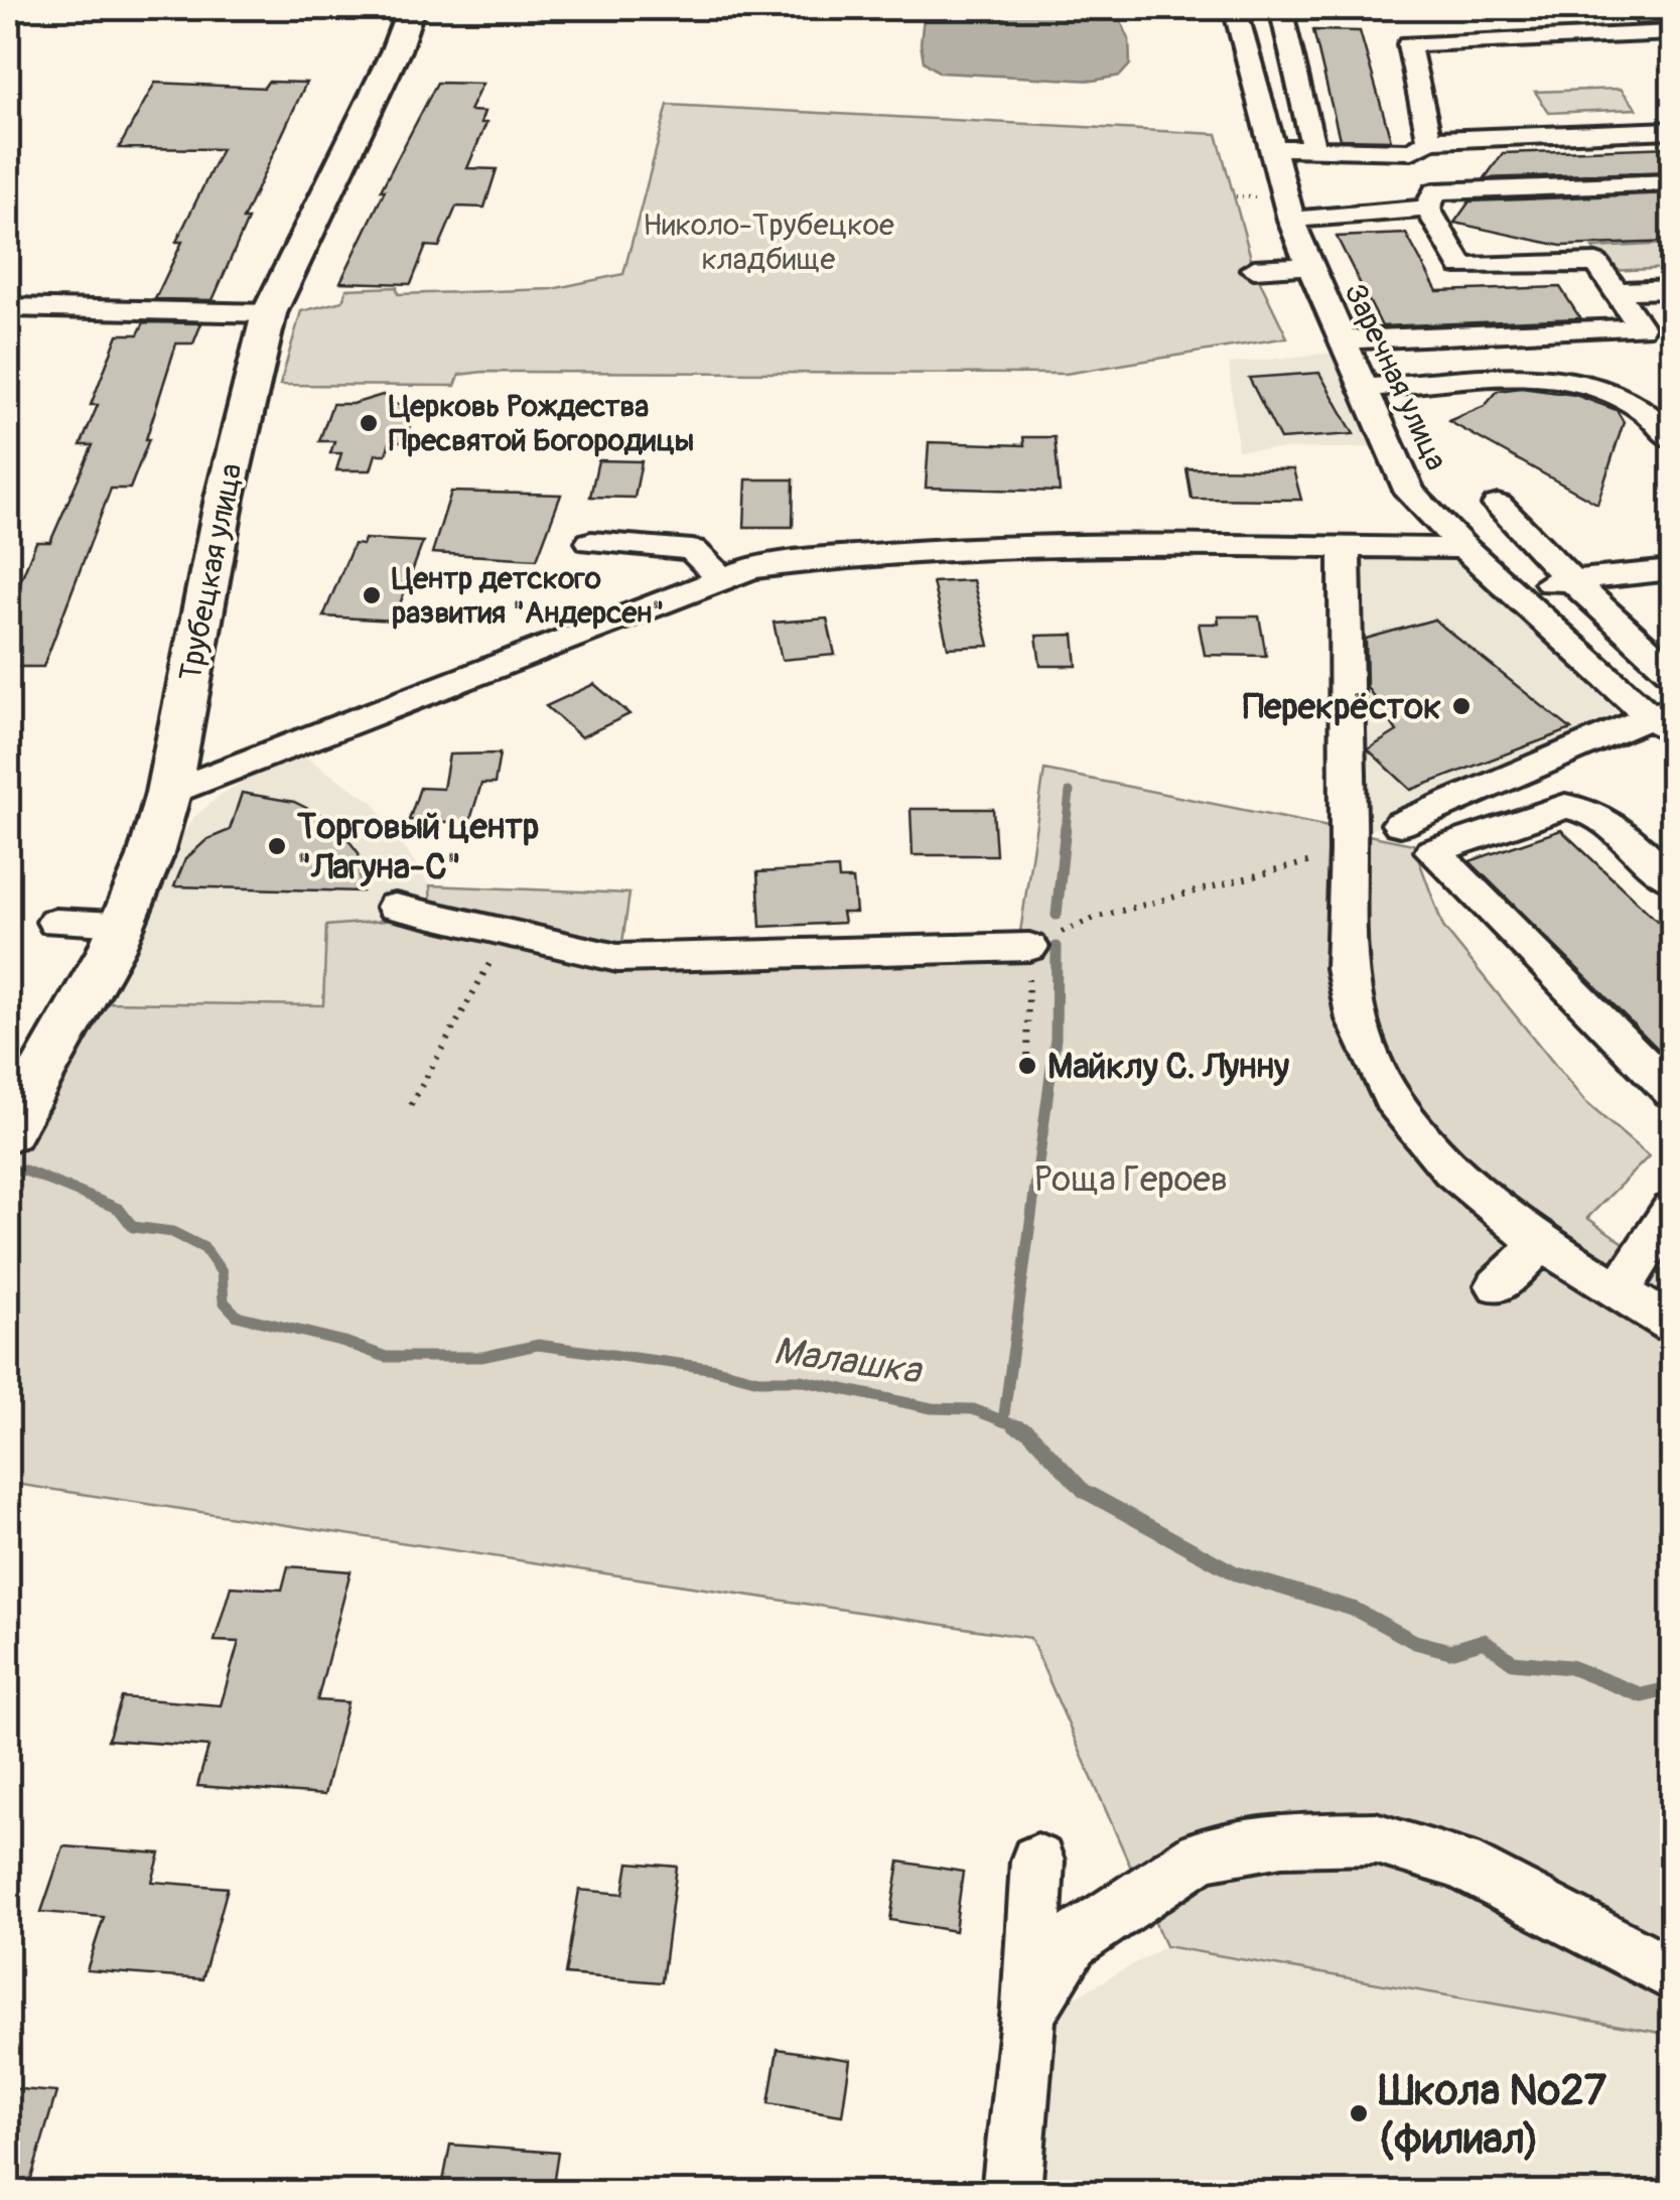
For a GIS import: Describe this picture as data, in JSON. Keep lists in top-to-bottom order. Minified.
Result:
{"streets":{"main road":["Трубецкая улица"],"street":["Заречная улица"]},"water":["Малашка"],"parks":["Николо-Трубецкое кладбище","Роща Героев"],"places":["Церковь Рождества Пресвятой Богородицы","Центр детского развития \"Андерсен\"","Перекрёсток","Торговый центр \"Лагуна-С\"","Майклу С. Лунну","Школа №27 (филиал)"]}
